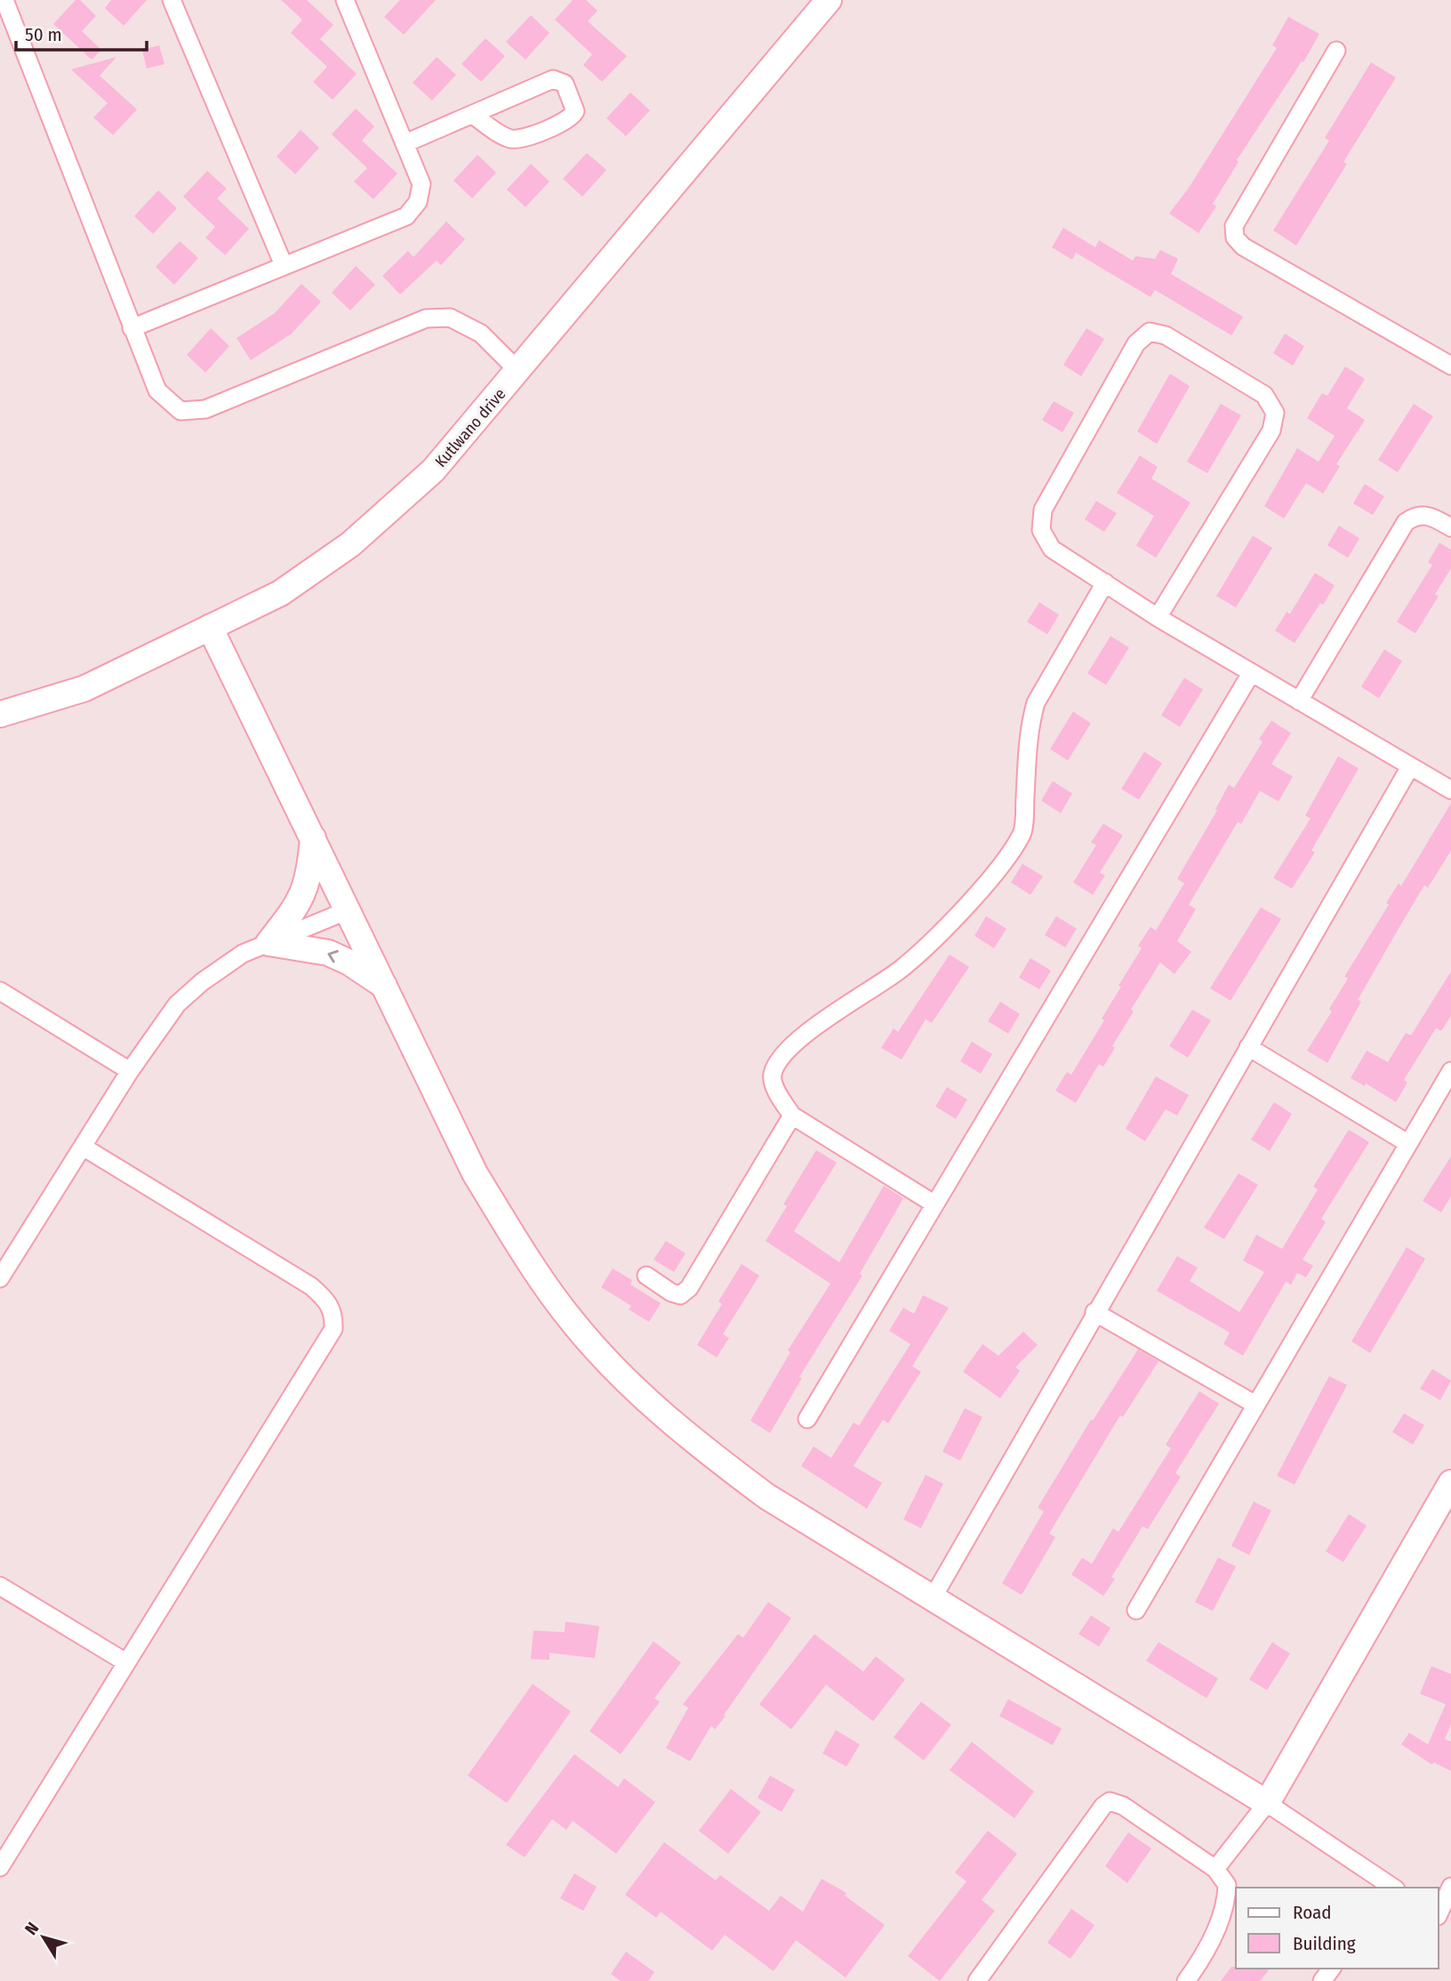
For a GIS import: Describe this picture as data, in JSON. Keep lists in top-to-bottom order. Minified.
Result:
{"streets":{"street":["Kutlwano drive"]},"legend":["Road","Building"],"scale_bar":"50 m","north":"top left"}
